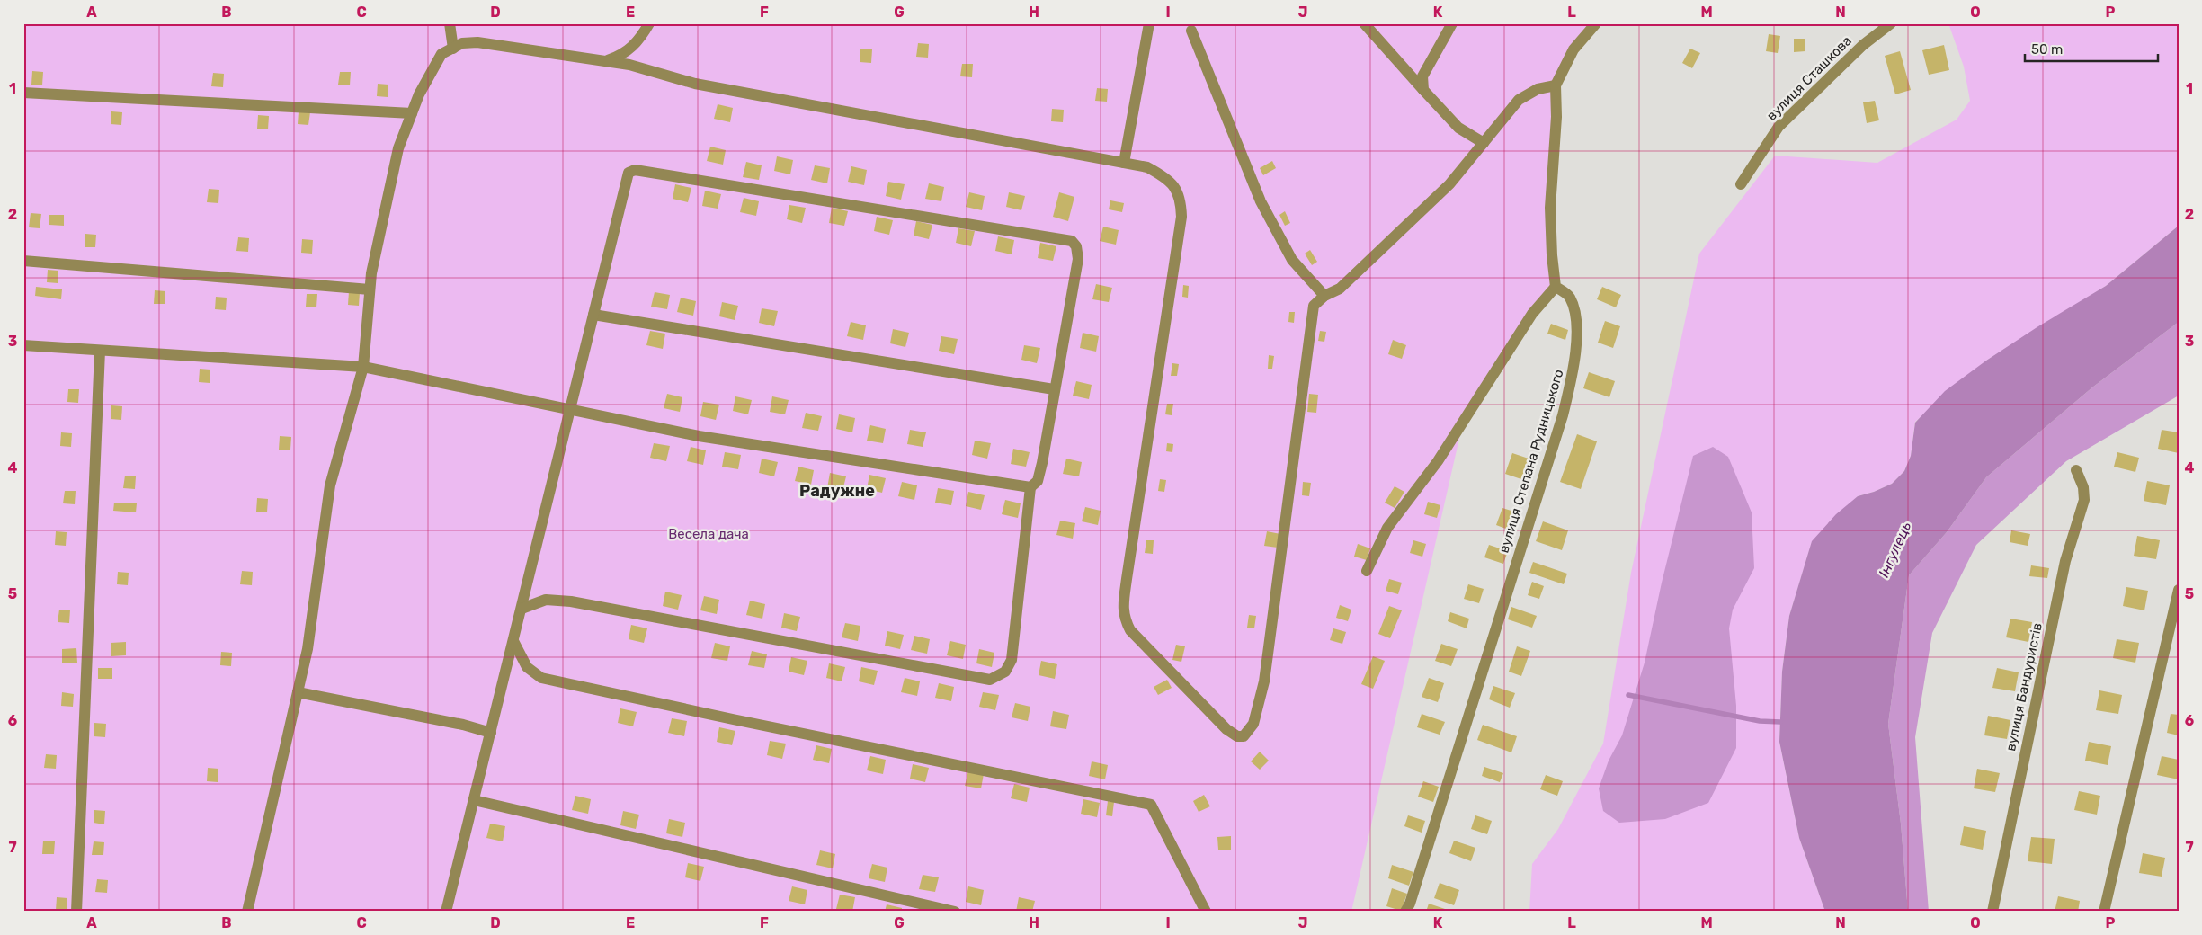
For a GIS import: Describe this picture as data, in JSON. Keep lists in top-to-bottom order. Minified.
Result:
{"streets":{"street":["вулиця Сташкова","вулиця Степана Рудницького","вулиця Бандуристів"]},"districts":["Радужне"],"water":["Інгулець"],"parks":["Весела дача"],"scale_bar":"50 m","grid":{"columns":["A","B","C","D","E","F","G","H","I","J","K","L","M","N","O","P"],"rows":["1","2","3","4","5","6","7"]}}
